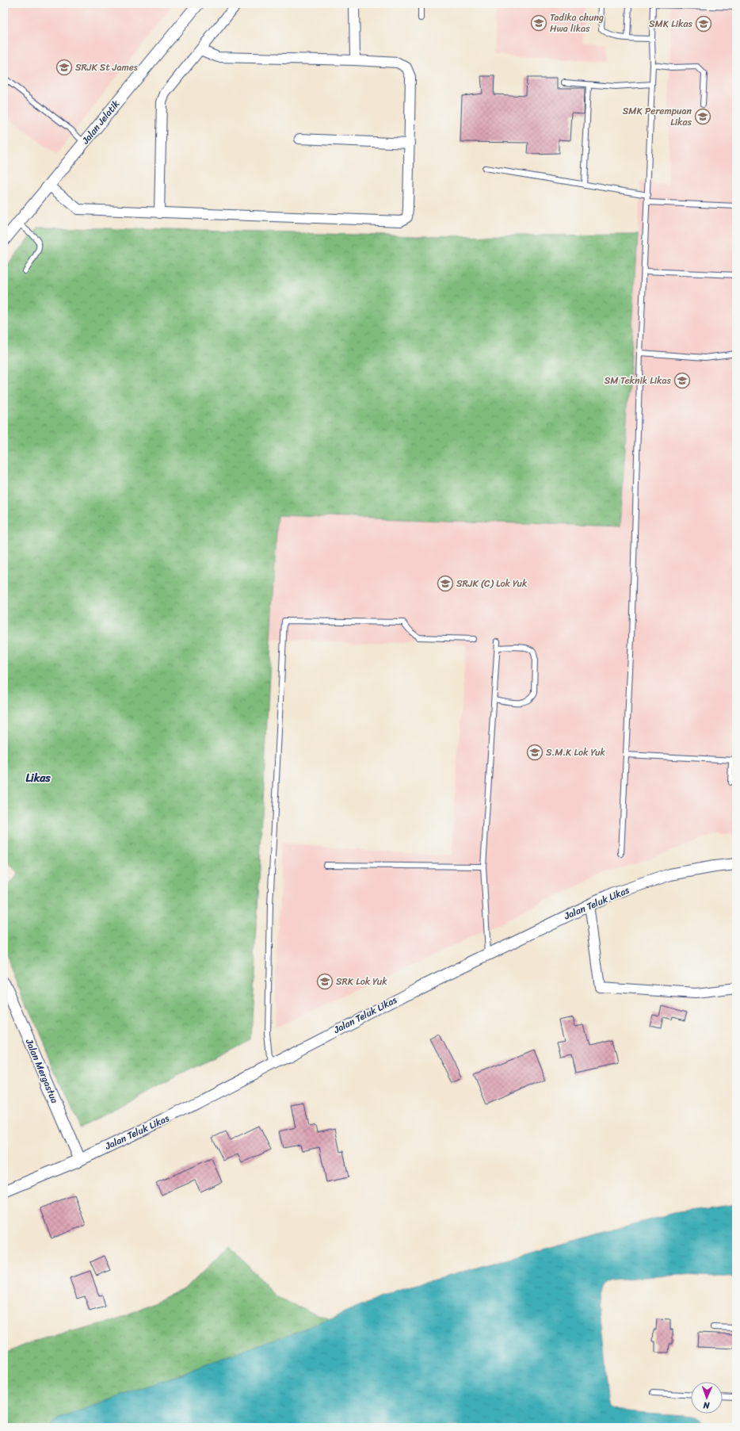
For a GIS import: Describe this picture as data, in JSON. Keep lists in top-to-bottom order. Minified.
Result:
{"streets":{"street":["Jalan Jelatik","Jalan Teluk Likas","Jalan Mergastua"]},"crossings":[["Jalan Teluk Likas","Jalan Mergastua"]],"districts":["Likas"],"places":{"school or university":["Tadika chung Hwa likas","SMK Likas","SRJK St James","SMK Perempuan Likas","SM Teknik Likas","SRJK (C) Lok Yuk","S.M.K Lok Yuk","SRK Lok Yuk"]},"north":"bottom"}
